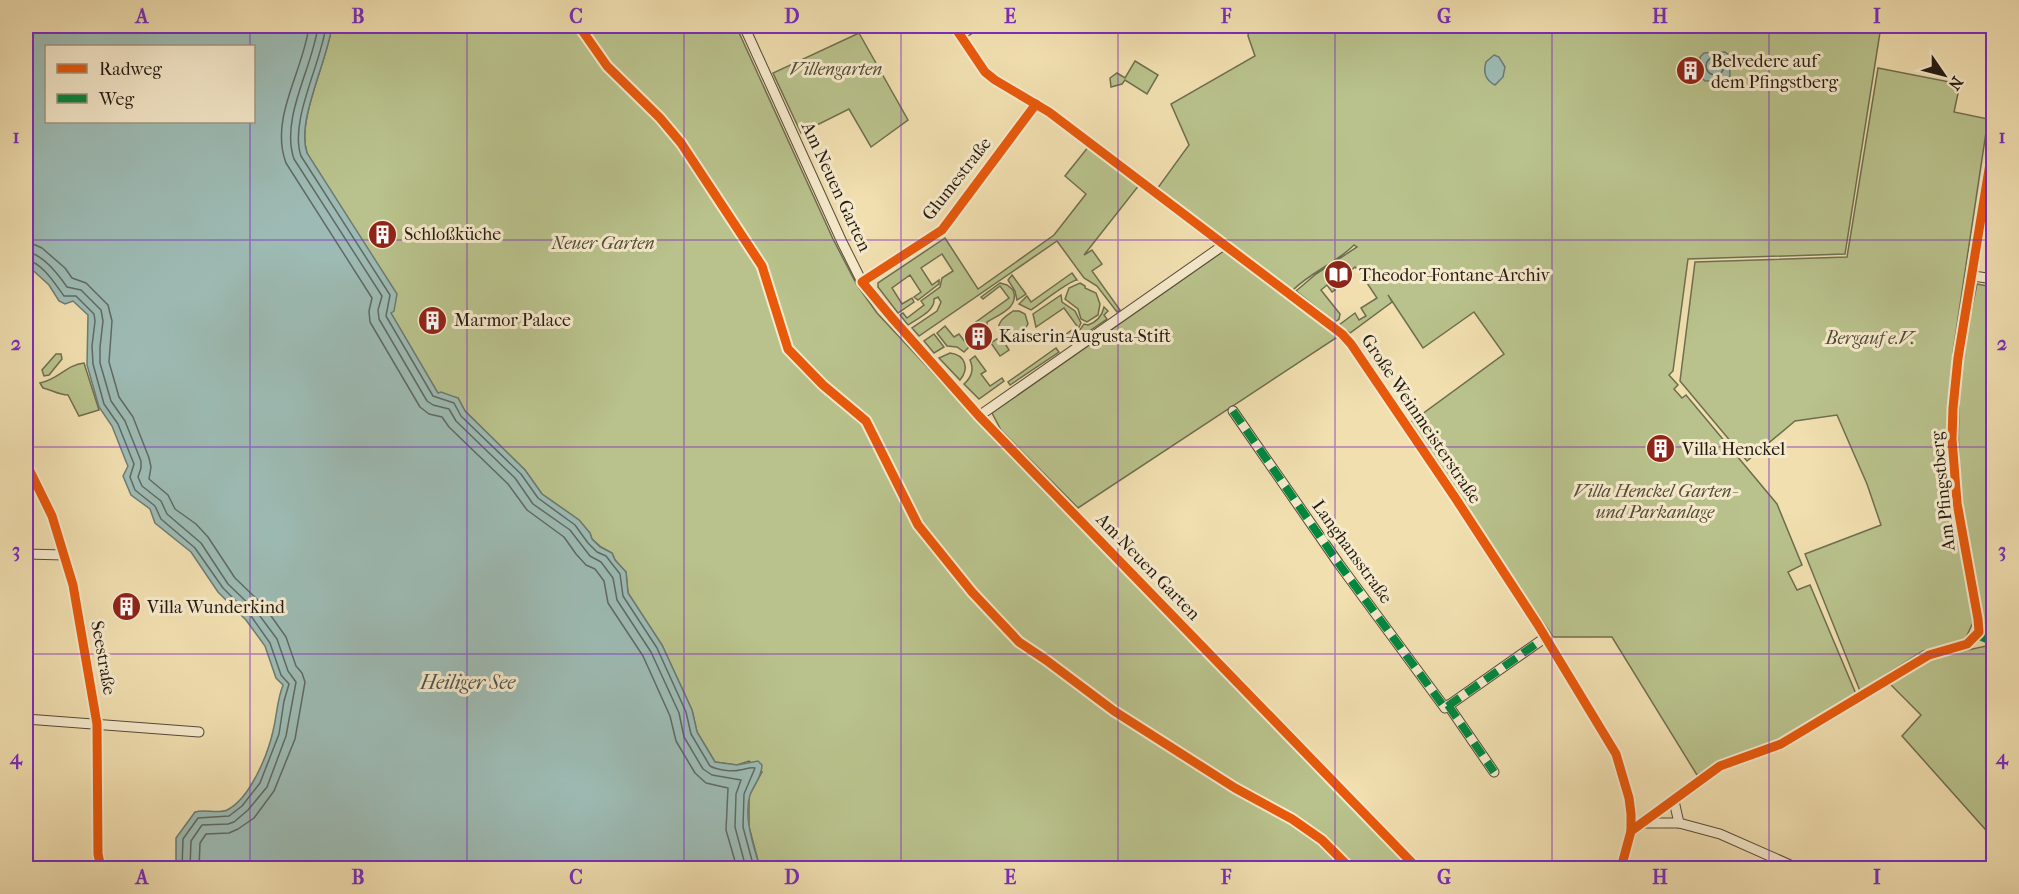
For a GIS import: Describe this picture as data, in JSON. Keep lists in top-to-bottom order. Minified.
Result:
{"streets":{"street":["Glumestraße","Am Neuen Garten","Große Weinmeisterstraße","Am Pfingstberg","Langhansstraße","Seestraße"]},"crossings":[["Glumestraße","Am Neuen Garten"],["Glumestraße","Große Weinmeisterstraße"],["Große Weinmeisterstraße","Am Pfingstberg"]],"water":["Heiliger See"],"parks":["Villengarten","Neuer Garten","Bergauf e.V.","Villa Henckel Garten- und Parkanlage"],"places":{"building":["Belvedere auf dem Pfingstberg","Schloßküche","Marmor Palace","Kaiserin-Augusta-Stift","Villa Henckel","Villa Wunderkind"],"library":["Theodor-Fontane-Archiv"]},"legend":["Radweg","Weg"],"north":"bottom right","grid":{"columns":["A","B","C","D","E","F","G","H","I"],"rows":["1","2","3","4"]}}
